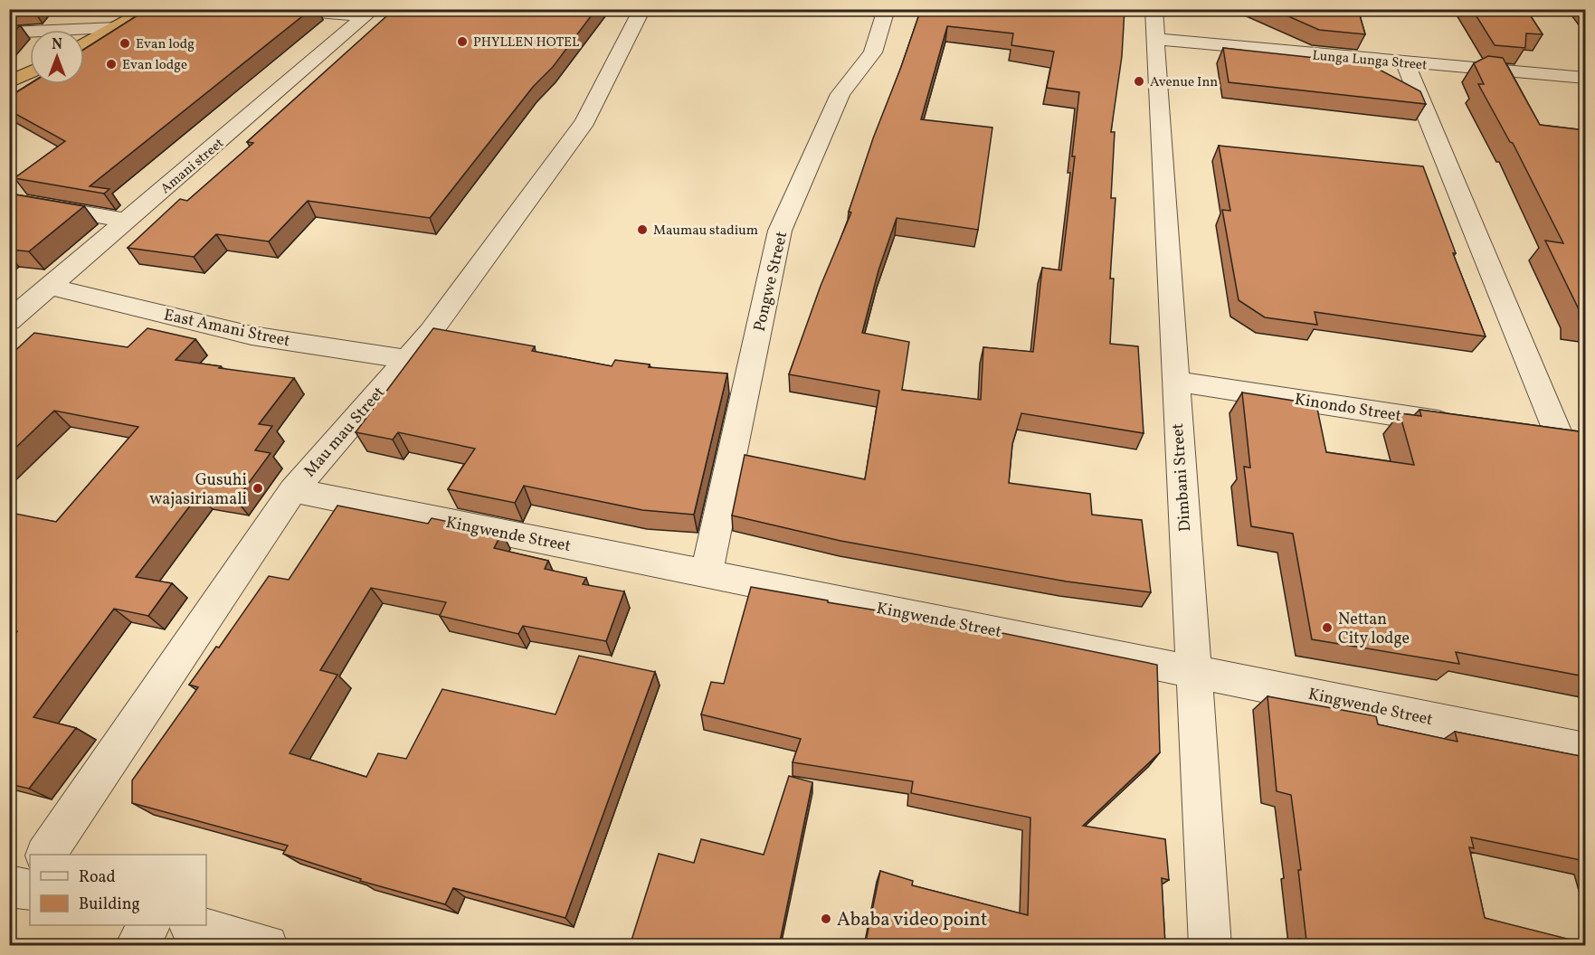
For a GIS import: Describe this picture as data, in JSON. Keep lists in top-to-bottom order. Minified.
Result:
{"streets":{"street":["Lunga Lunga Street","Amani street","Pongwe Street","East Amani Street","Kinondo Street","Mau mau Street","Dimbani Street","Kingwende Street"]},"crossings":[["Lunga Lunga Street","Dimbani Street"],["Amani street","East Amani Street"],["Pongwe Street","Kingwende Street"],["East Amani Street","Mau mau Street"],["Kinondo Street","Dimbani Street"],["Mau mau Street","Kingwende Street"],["Dimbani Street","Kingwende Street"]],"places":["PHYLLEN HOTEL","Evan lodg","Evan lodge","Avenue Inn","Maumau stadium","Gusuhi wajasiriamali","Nettan City lodge","Ababa video point"],"legend":["Road","Building"],"north":"top"}
